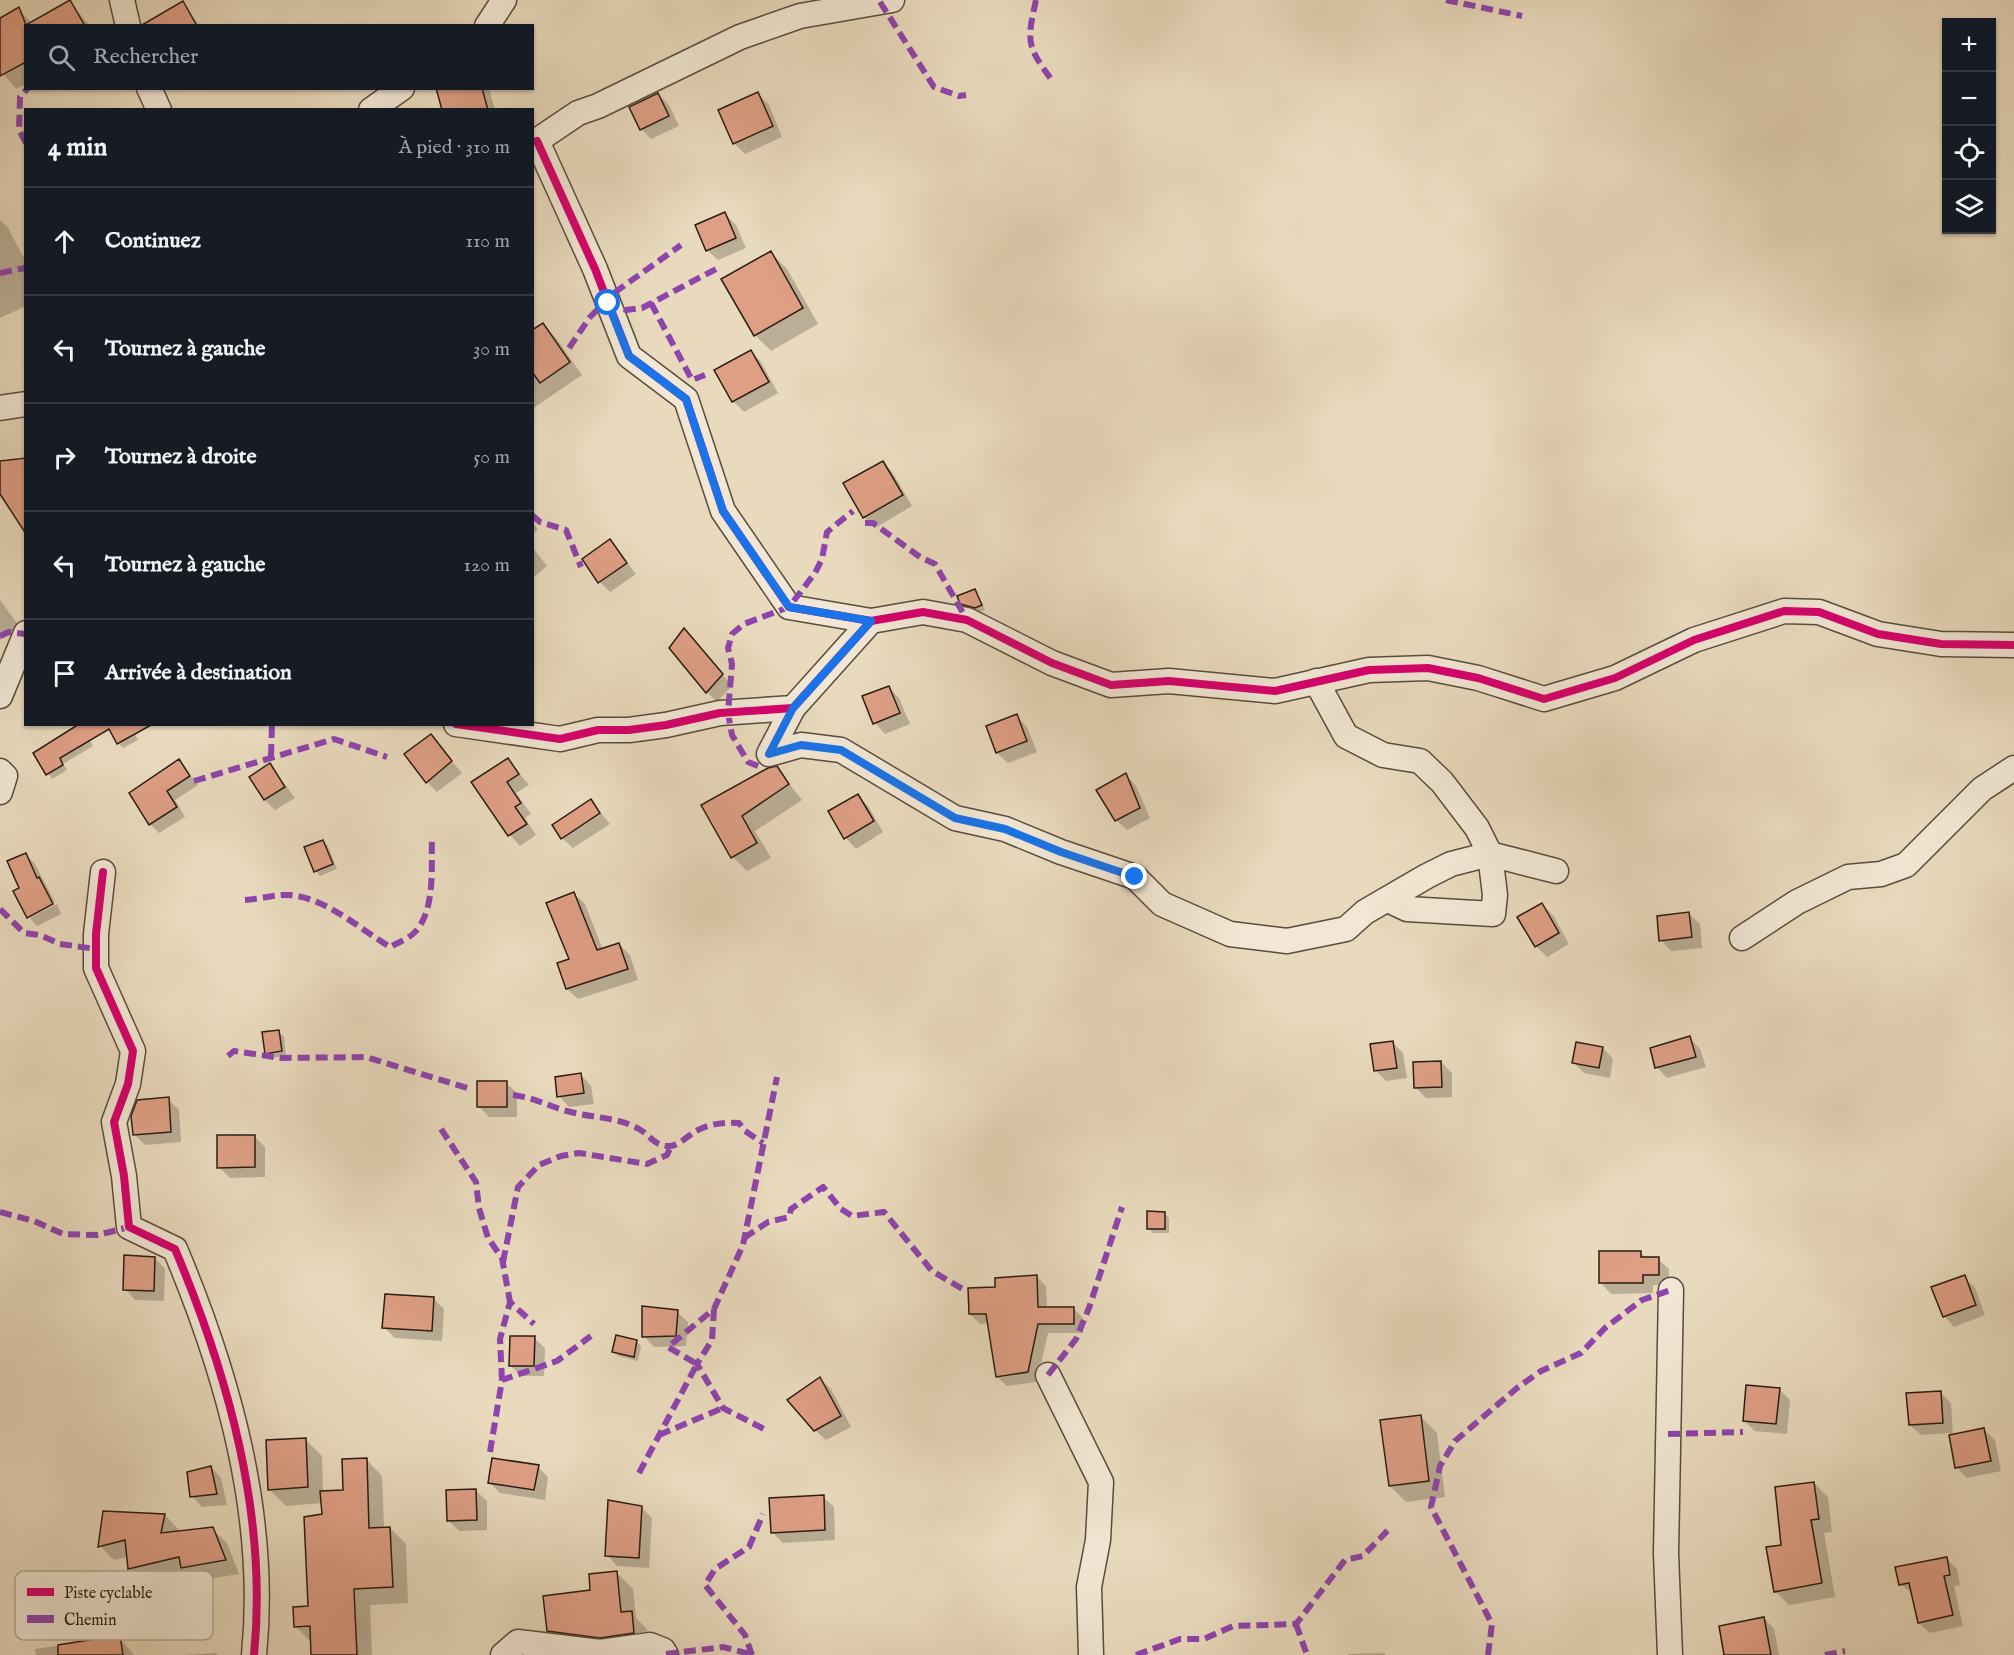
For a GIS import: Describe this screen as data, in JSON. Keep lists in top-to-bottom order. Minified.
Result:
{"legend":["Piste cyclable","Chemin"],"page":{"map_buttons":["+","−"],"search":"Rechercher","heading":["4 min","À pied · 310 m"],"list":[["Continuez","110 m"],["Tournez à gauche","30 m"],["Tournez à droite","50 m"],["Tournez à gauche","120 m"],"Arrivée à destination"]}}
